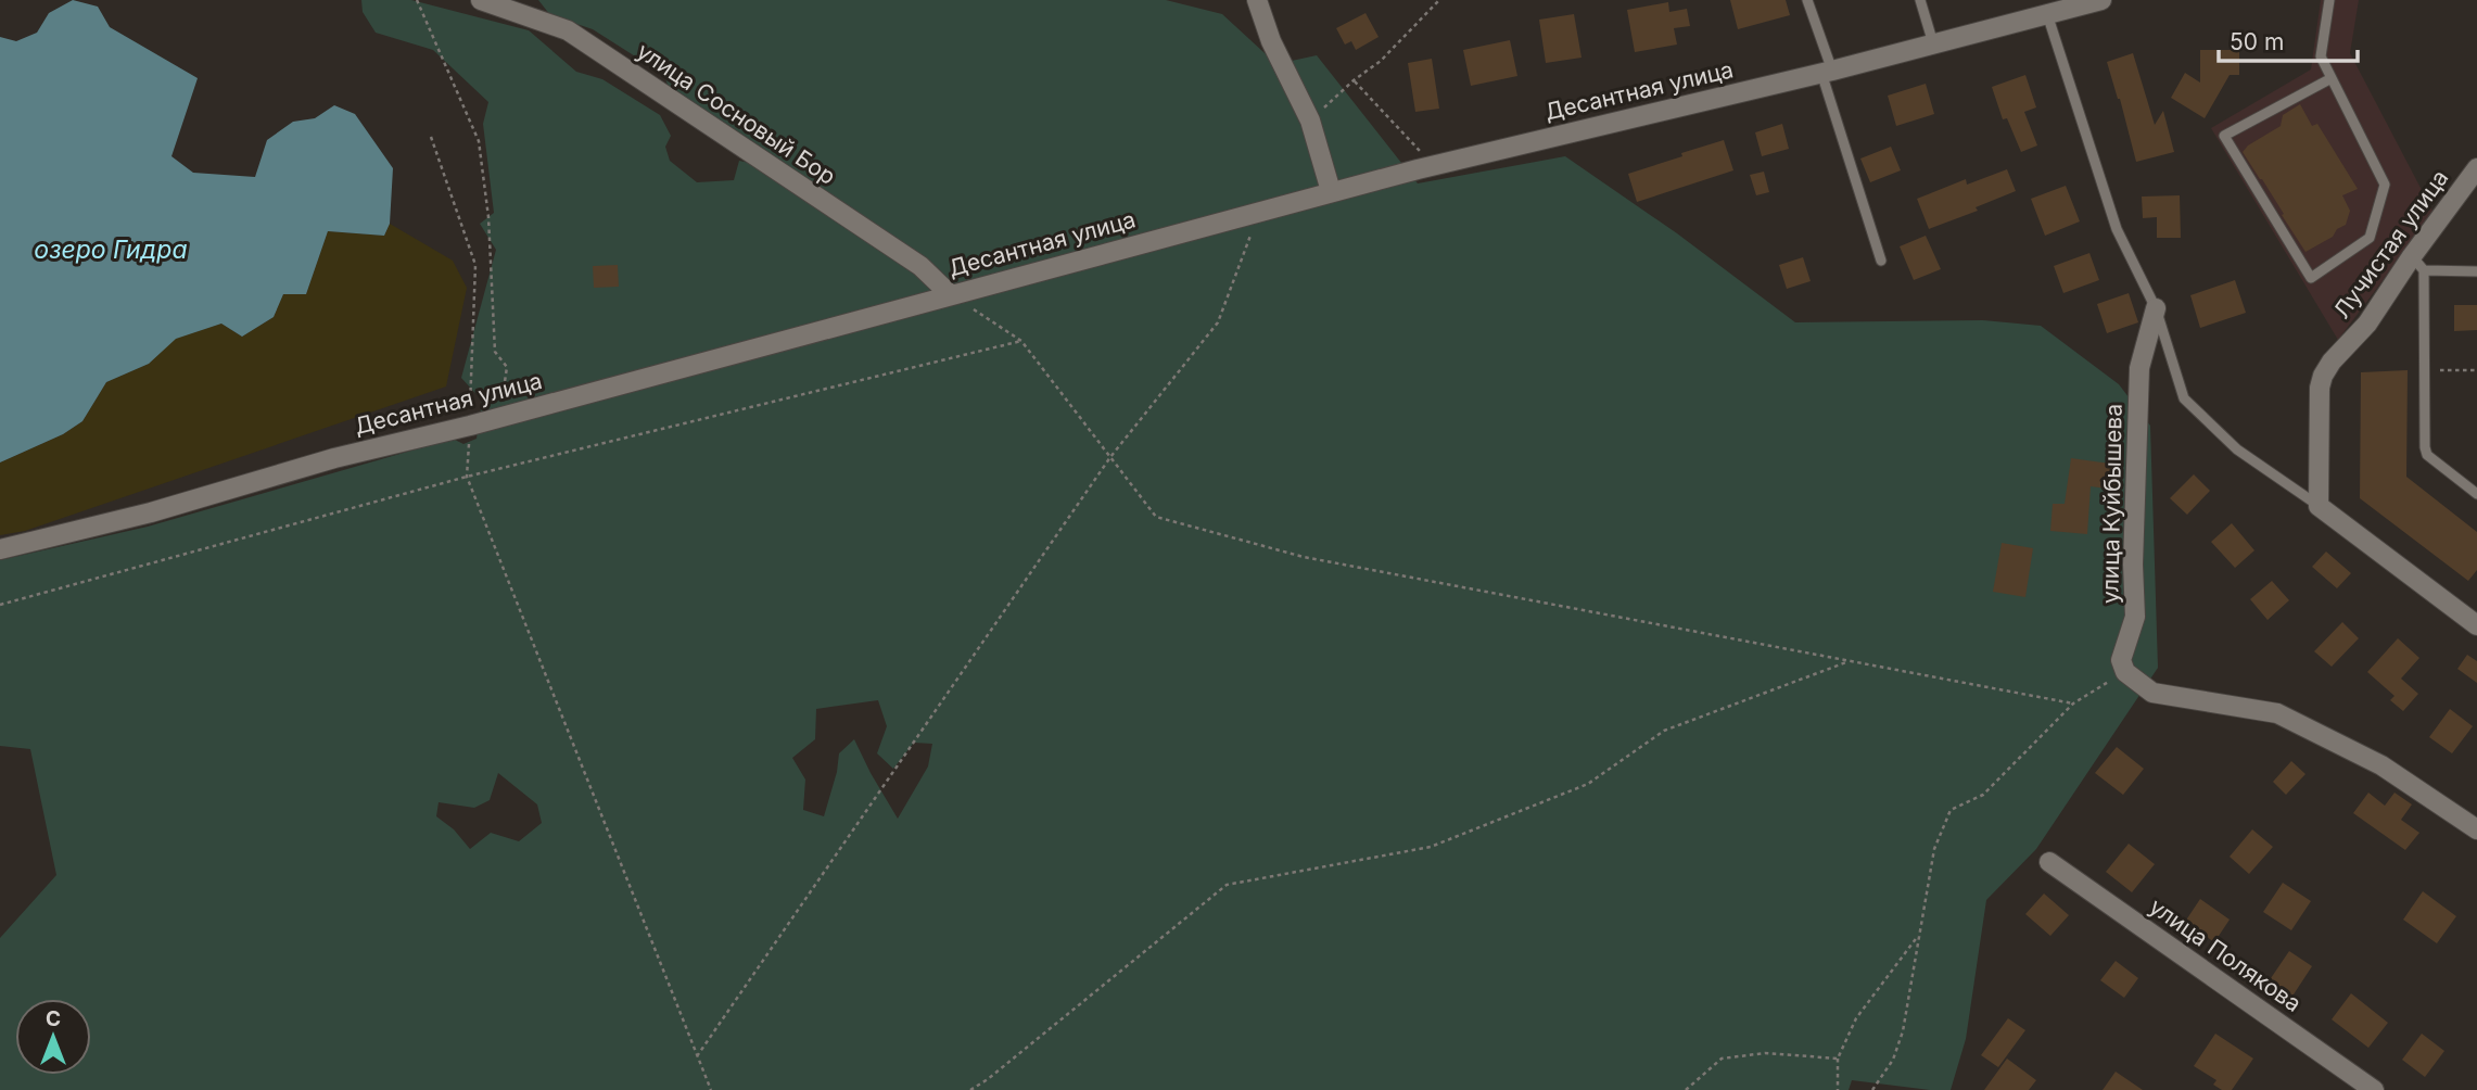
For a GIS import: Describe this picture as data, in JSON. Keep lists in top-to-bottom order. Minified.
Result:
{"streets":{"street":["Десантная улица","улица Сосновый Бор","Лучистая улица","улица Куйбышева","улица Полякова"]},"crossings":[["Десантная улица","улица Сосновый Бор"]],"water":["озеро Гидра"],"scale_bar":"50 m","north":"top"}
